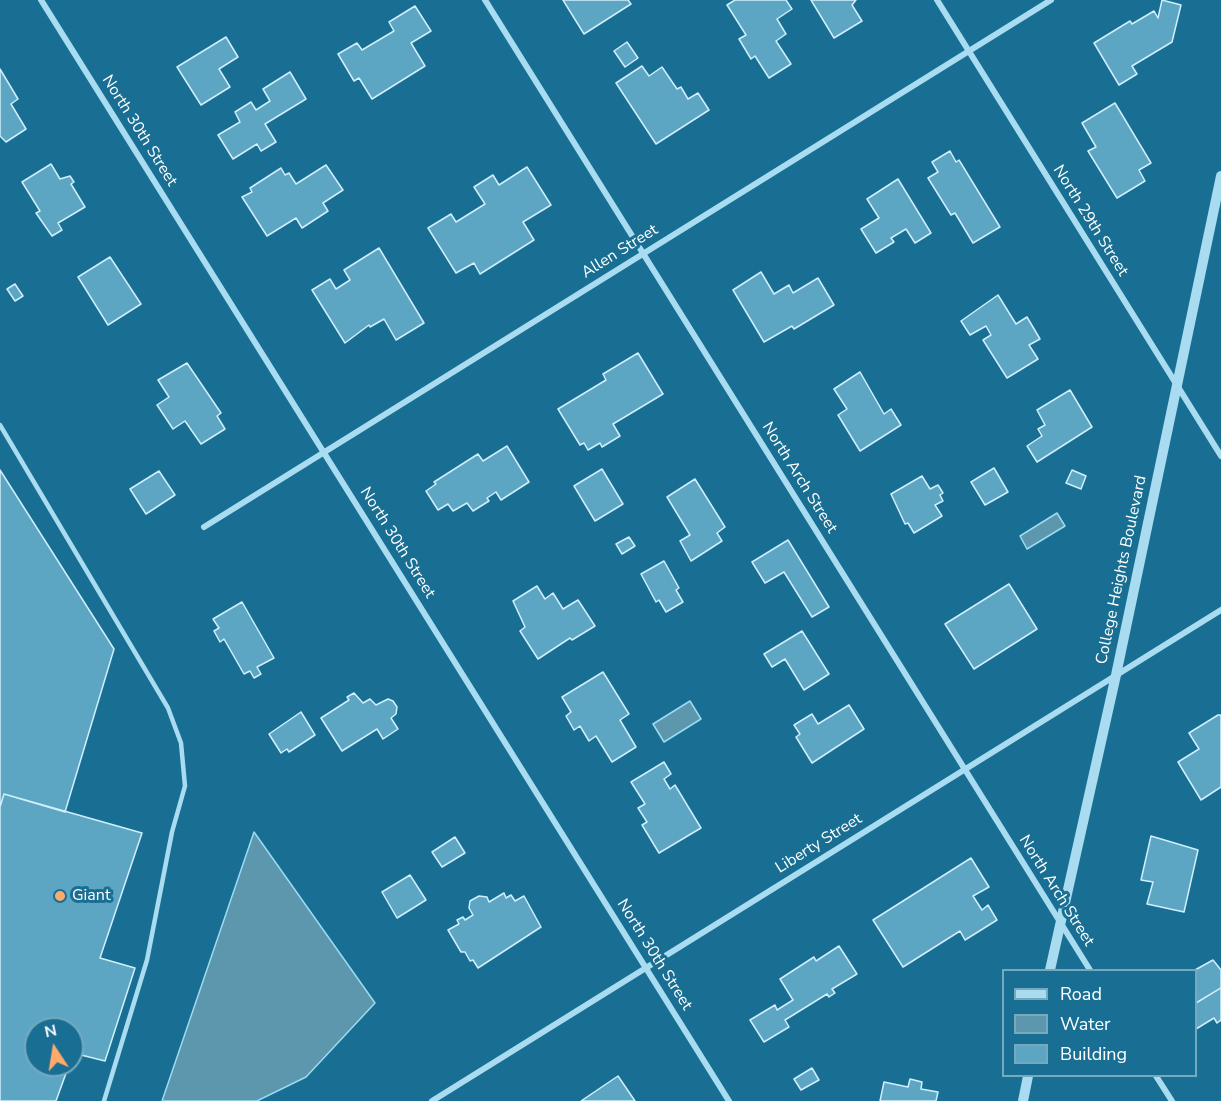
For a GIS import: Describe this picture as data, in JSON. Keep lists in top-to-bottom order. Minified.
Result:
{"streets":{"street":["North 30th Street","North 29th Street","Allen Street","North Arch Street","College Heights Boulevard","Liberty Street"]},"crossings":[["North 30th Street","Allen Street"],["North 30th Street","Liberty Street"],["North 29th Street","Allen Street"],["North 29th Street","College Heights Boulevard"],["Allen Street","North Arch Street"],["North Arch Street","College Heights Boulevard"],["North Arch Street","Liberty Street"],["College Heights Boulevard","Liberty Street"]],"places":["Giant"],"legend":["Road","Water","Building"],"north":"top"}
